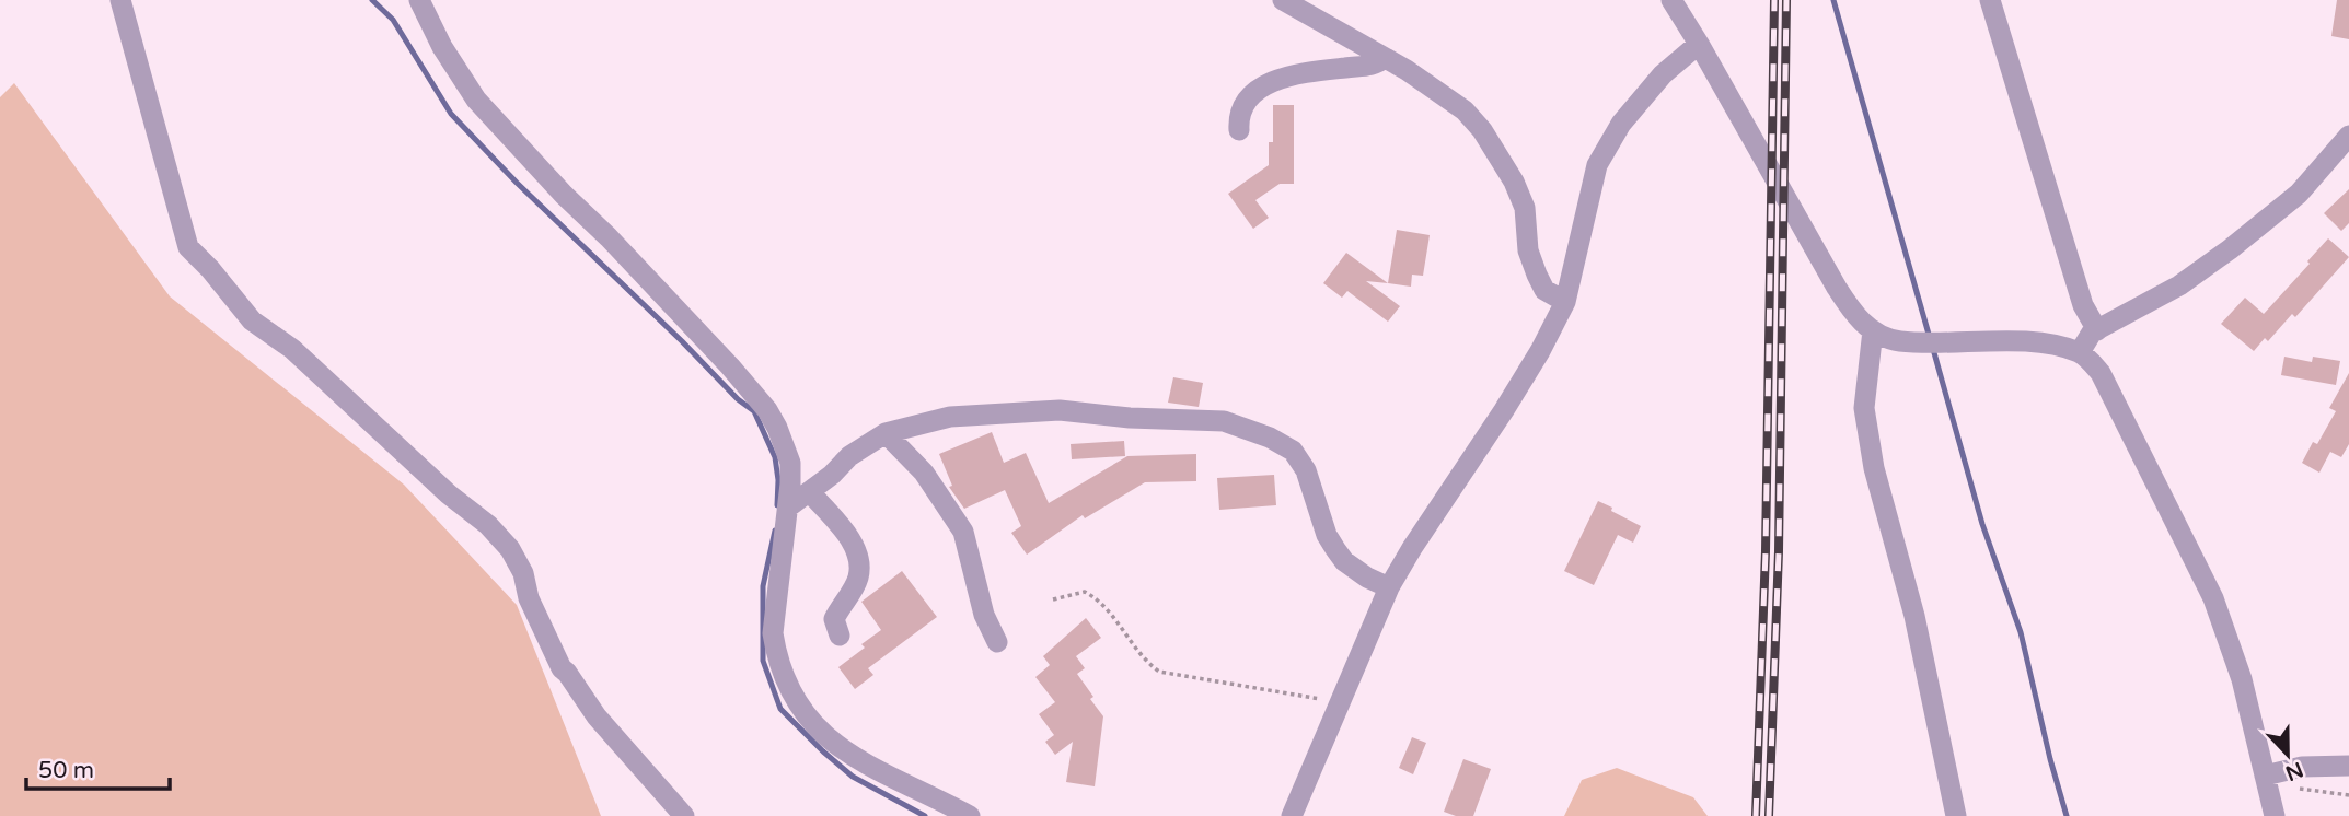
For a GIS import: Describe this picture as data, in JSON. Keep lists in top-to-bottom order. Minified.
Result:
{"scale_bar":"50 m","north":"bottom"}
